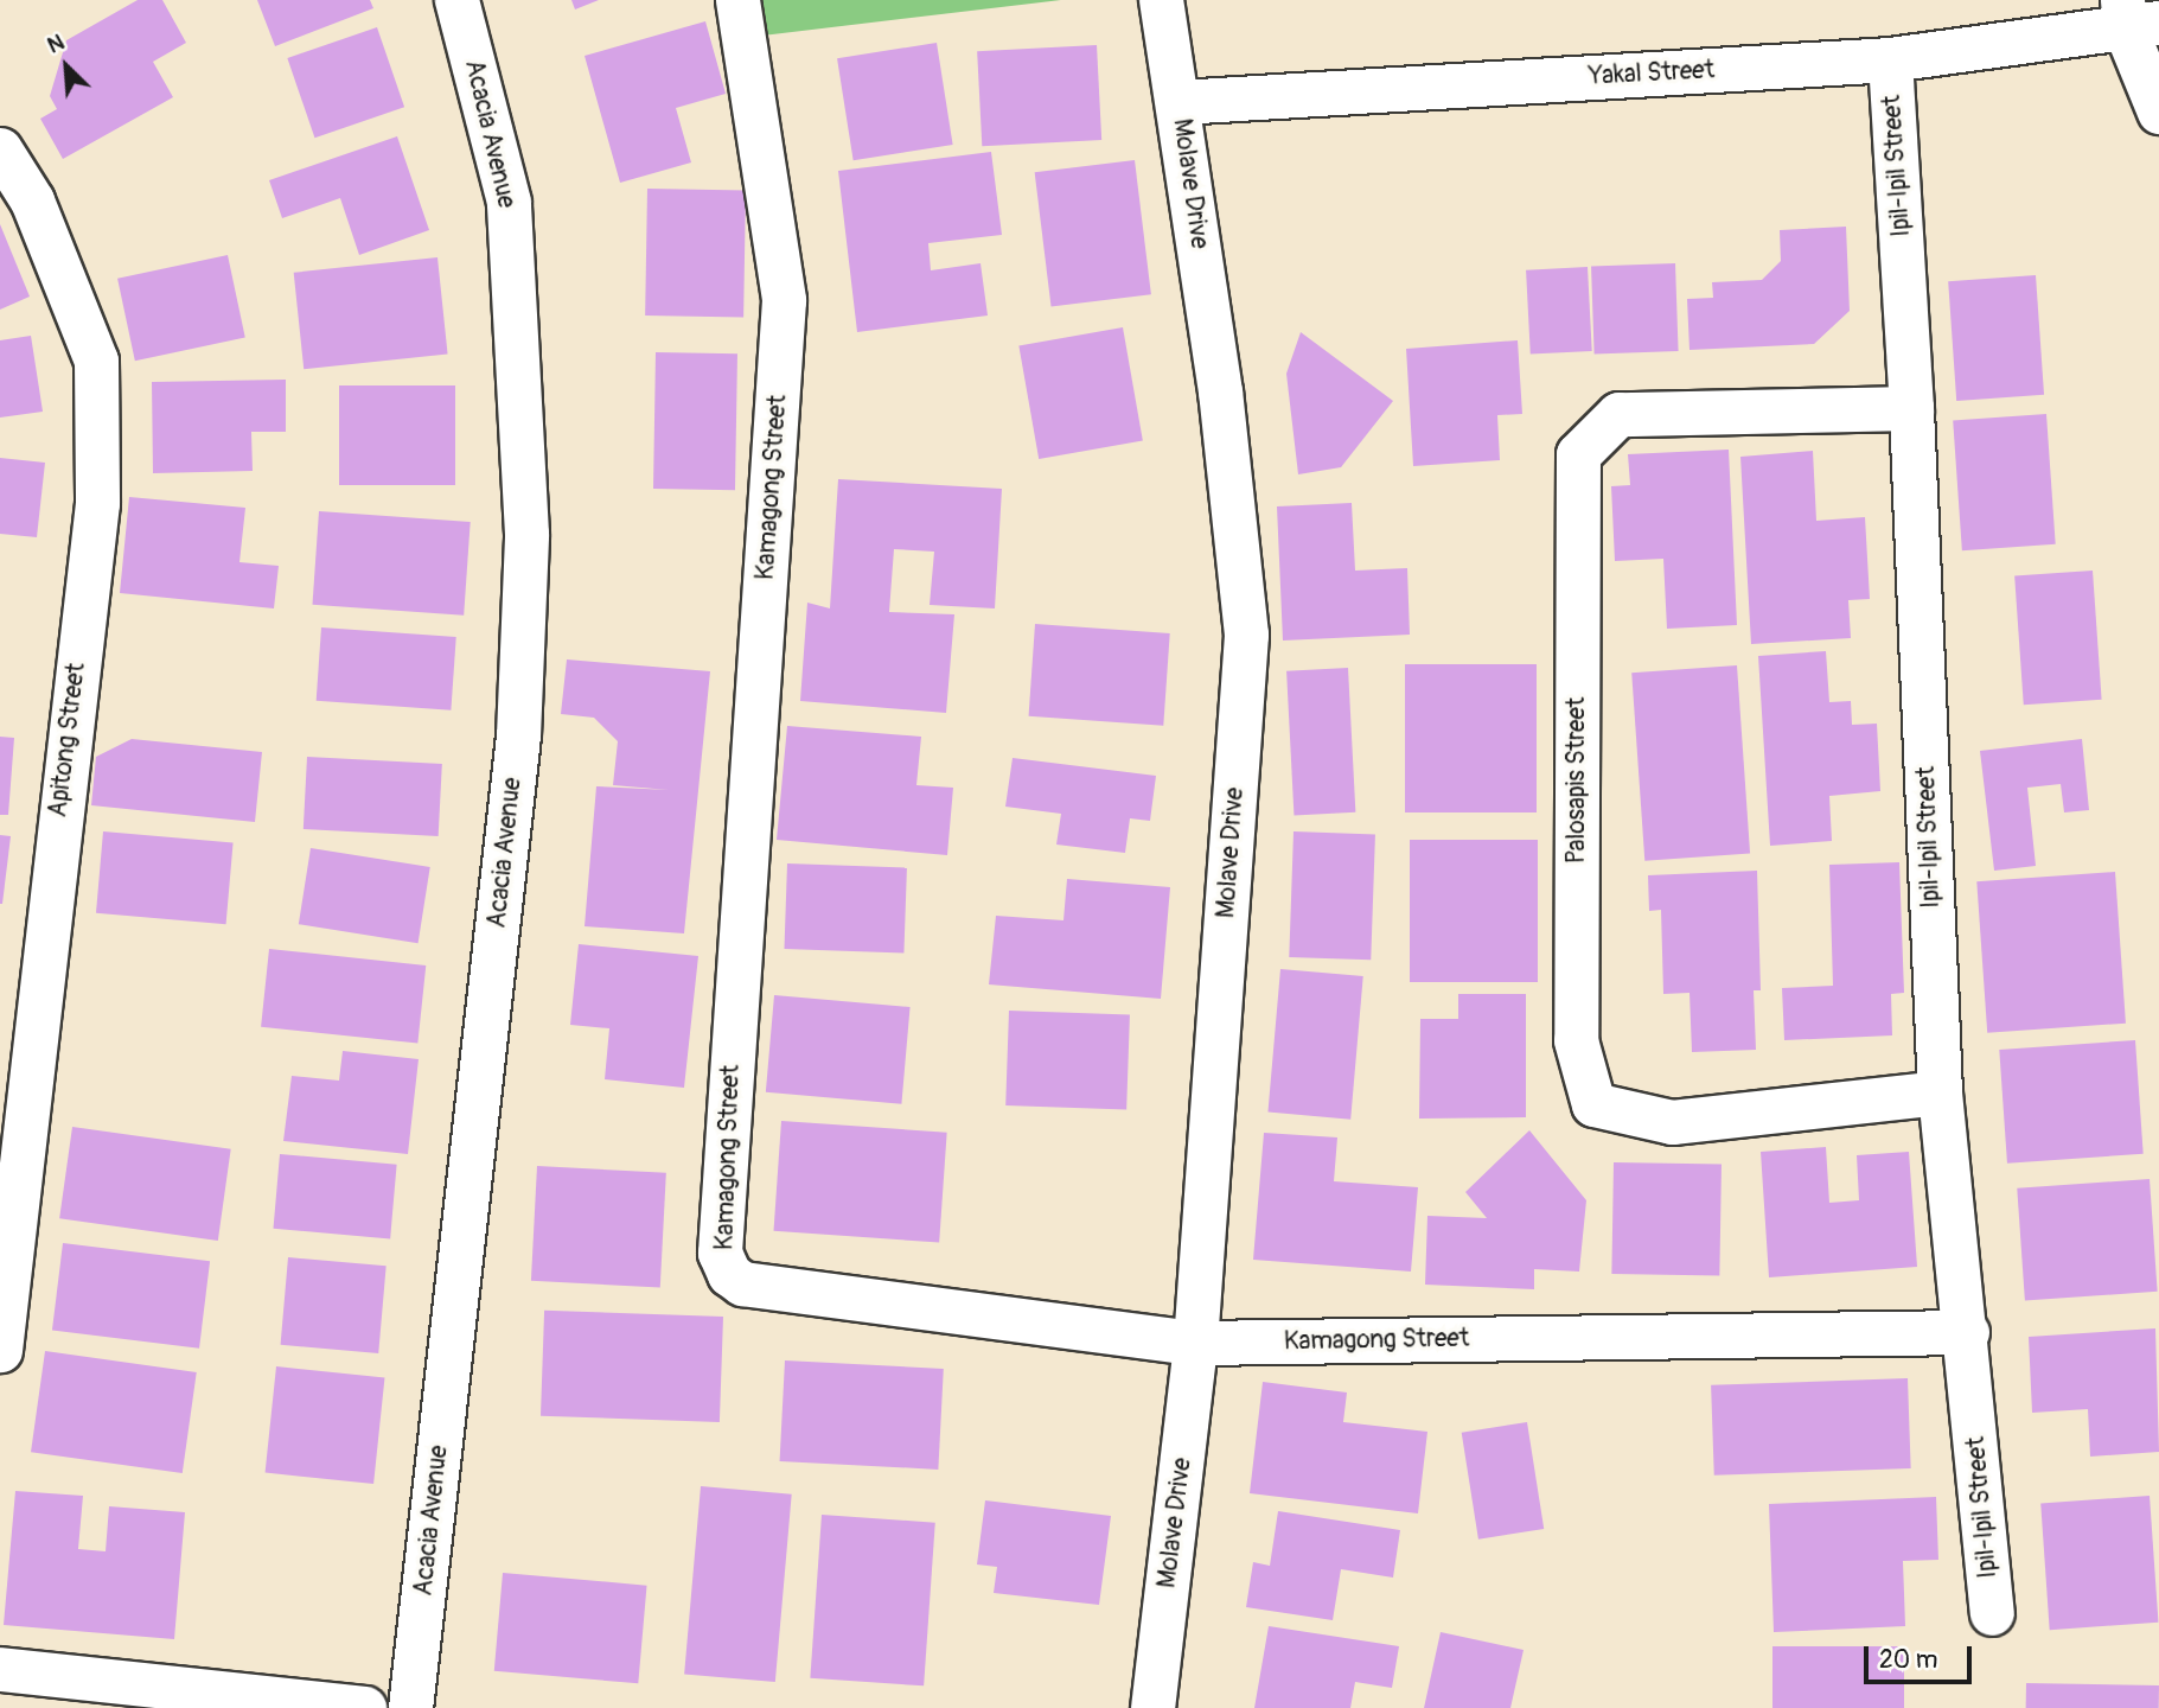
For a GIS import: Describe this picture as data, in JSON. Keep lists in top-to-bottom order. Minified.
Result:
{"streets":{"street":["Yakal Street","Acacia Avenue","Ipil-Ipil Street","Molave Drive","Kamagong Street","Apitong Street","Palosapis Street"]},"crossings":[["Yakal Street","Ipil-Ipil Street"],["Yakal Street","Molave Drive"],["Ipil-Ipil Street","Kamagong Street"],["Ipil-Ipil Street","Palosapis Street"],["Molave Drive","Kamagong Street"]],"scale_bar":"20 m","north":"top left"}
